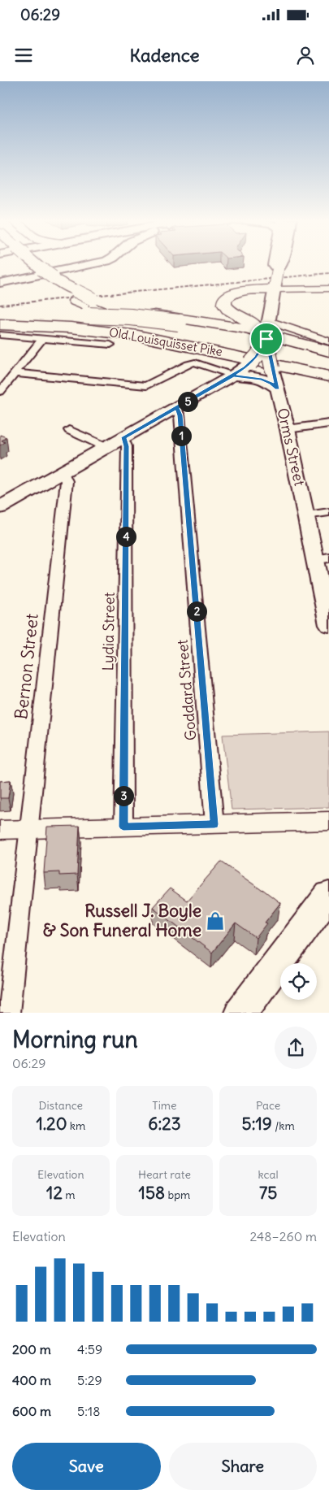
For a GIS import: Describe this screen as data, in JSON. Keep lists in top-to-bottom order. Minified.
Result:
{"streets":{"highway":["Old Louisquisset Pike"],"main road":["Orms Street"],"street":["Lydia Street","Bernon Street","Goddard Street"]},"places":{"shop":["Russell J. Boyle & Son Funeral Home"]},"page":{"status":"06:29","header":"Kadence","pins":["5","1","4","2","3"],"heading":["Morning run","06:29"],"stats":[["Distance","1.20 km"],["Time","6:23"],["Pace","5:19 /km"],["Elevation","12 m"],["Heart rate","158 bpm"],["kcal","75"]],"chart":["Elevation","248–260 m"],"list":[{"name":"200 m","note":"4:59"},{"name":"400 m","note":"5:29"},{"name":"600 m","note":"5:18"}],"buttons":["Save","Share"]}}
